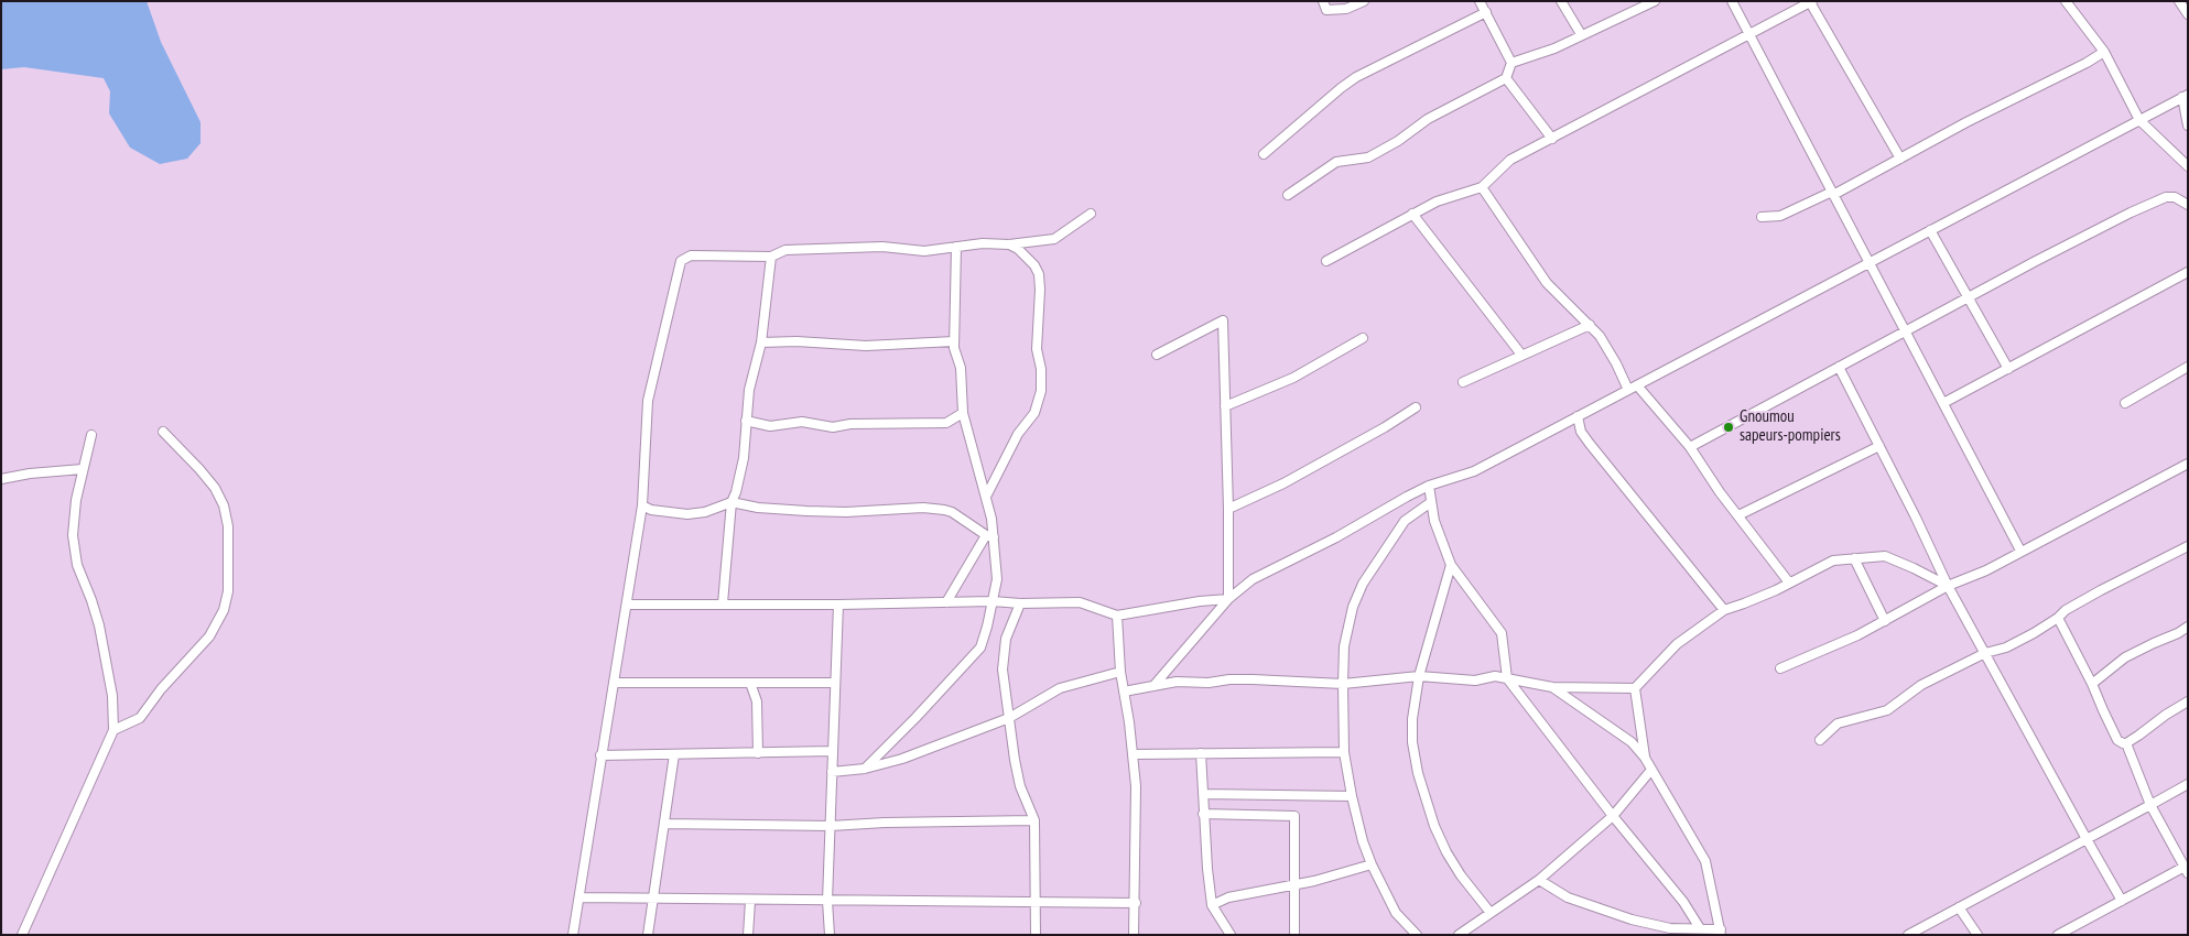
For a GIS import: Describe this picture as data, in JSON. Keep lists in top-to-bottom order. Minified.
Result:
{"places":["Gnoumou sapeurs-pompiers"]}
